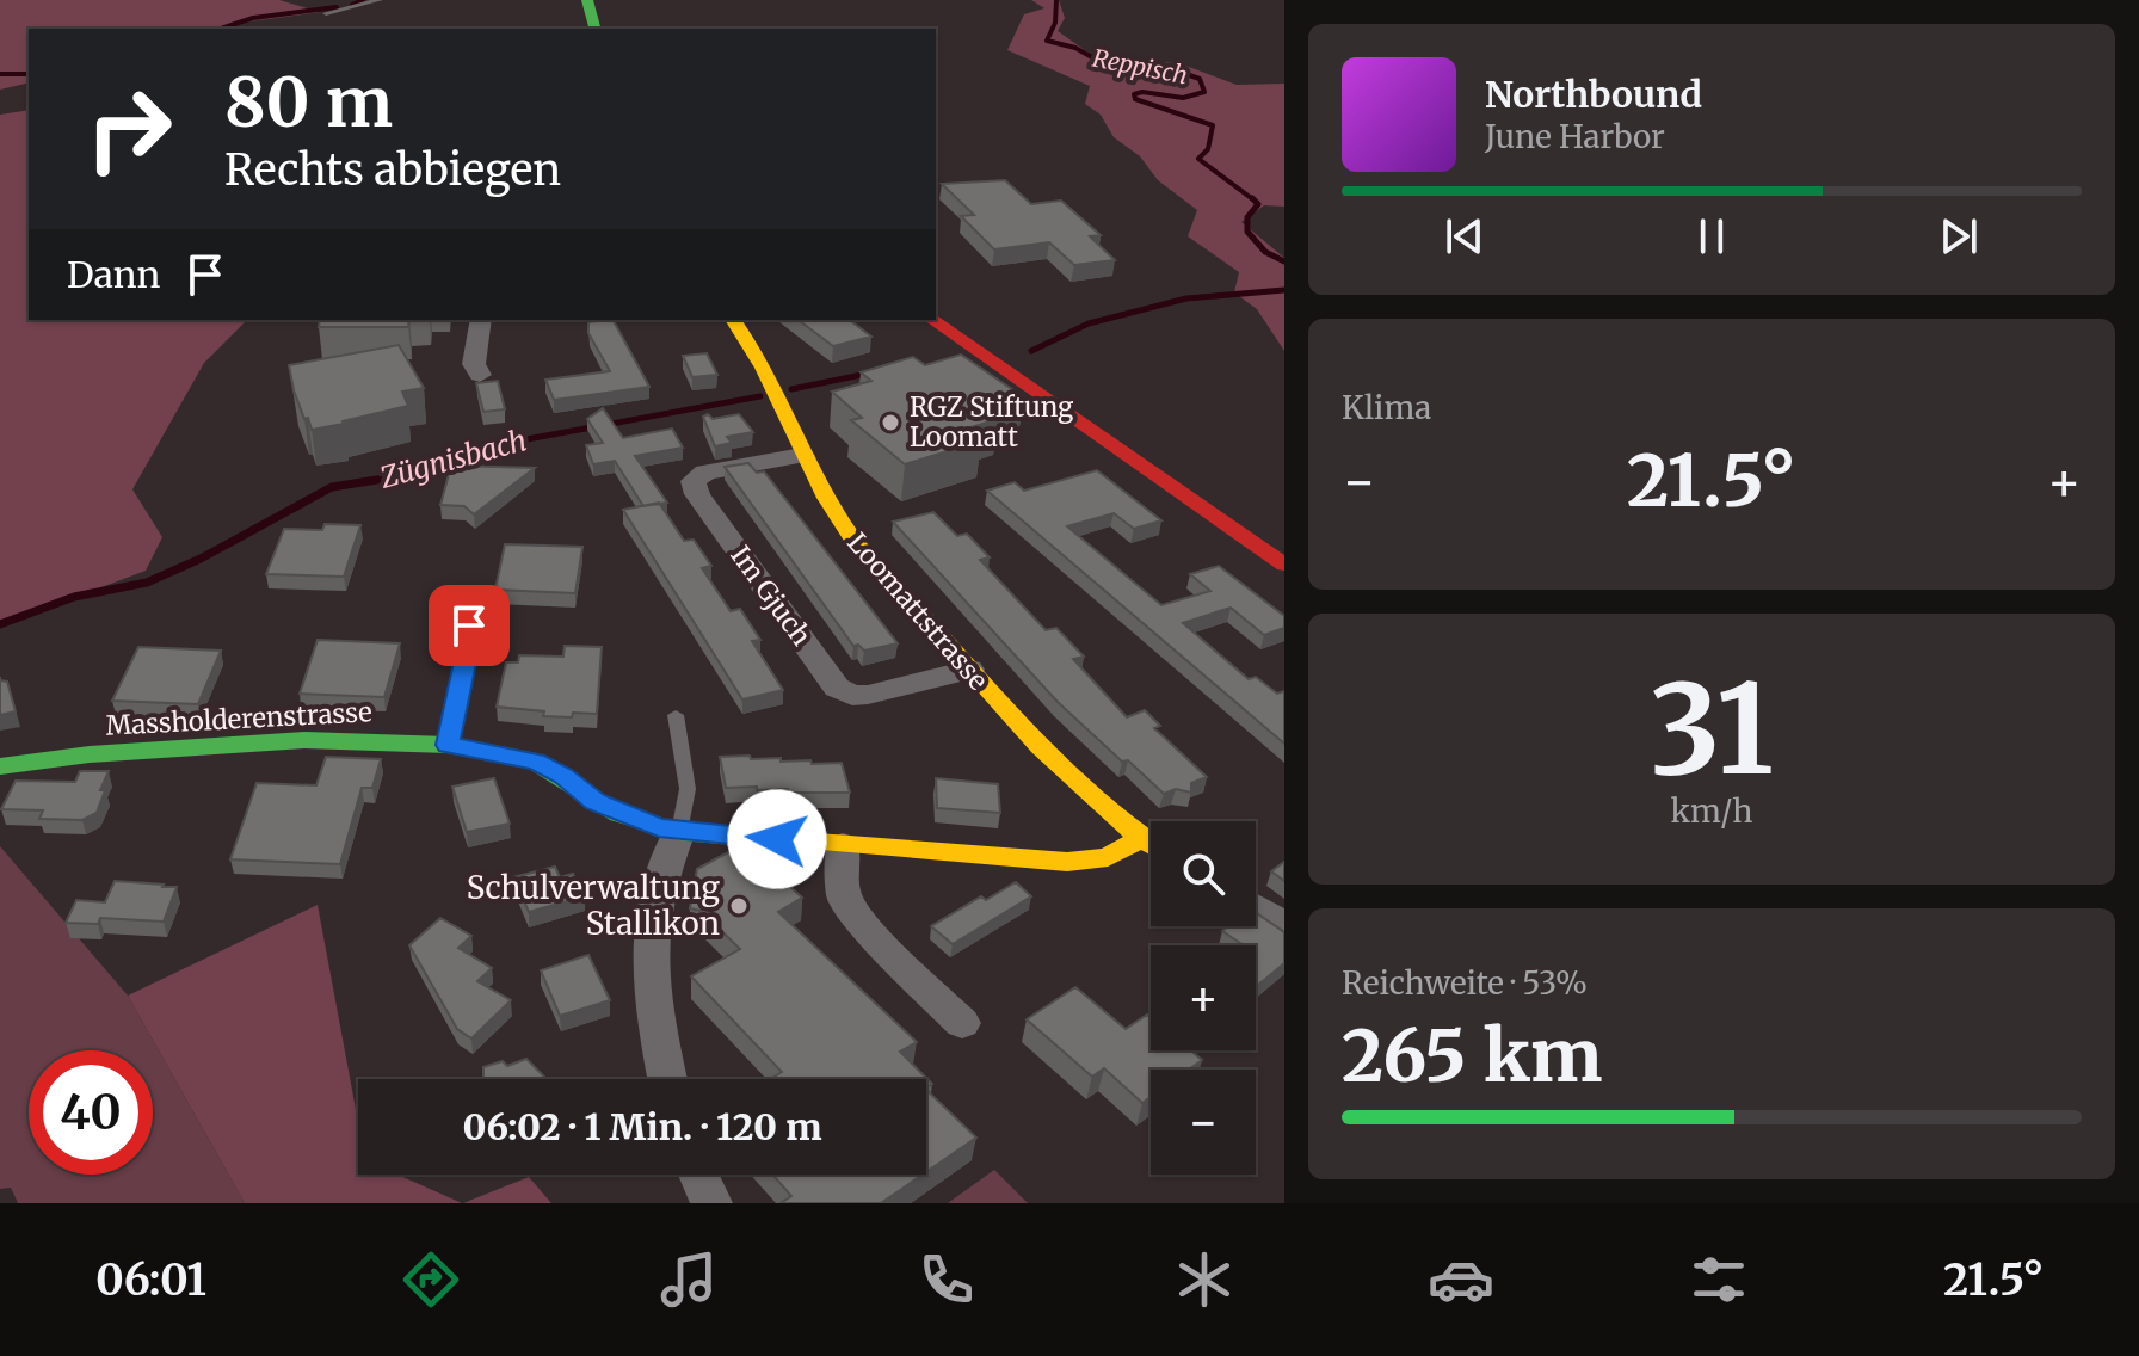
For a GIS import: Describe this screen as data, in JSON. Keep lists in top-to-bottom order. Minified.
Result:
{"streets":{"street":["Im Gjuch","Loomattstrasse","Massholderenstrasse"]},"crossings":[["Im Gjuch","Loomattstrasse"],["Loomattstrasse","Massholderenstrasse"]],"water":["Reppisch","Zügnisbach"],"places":["RGZ Stiftung Loomatt","Schulverwaltung Stallikon"],"page":{"turn":["80 m","Rechts abbiegen"],"song":["Northbound","June Harbor"],"then":"Dann","tile":["Klima",["31","km/h"],["Reichweite · 53%","265 km"]],"heat":["−","21.5°","+"],"map_buttons":["+","−"],"limit":"40","trip":"06:02 · 1 Min. · 120 m","tabs":["06:01","21.5°"]}}
